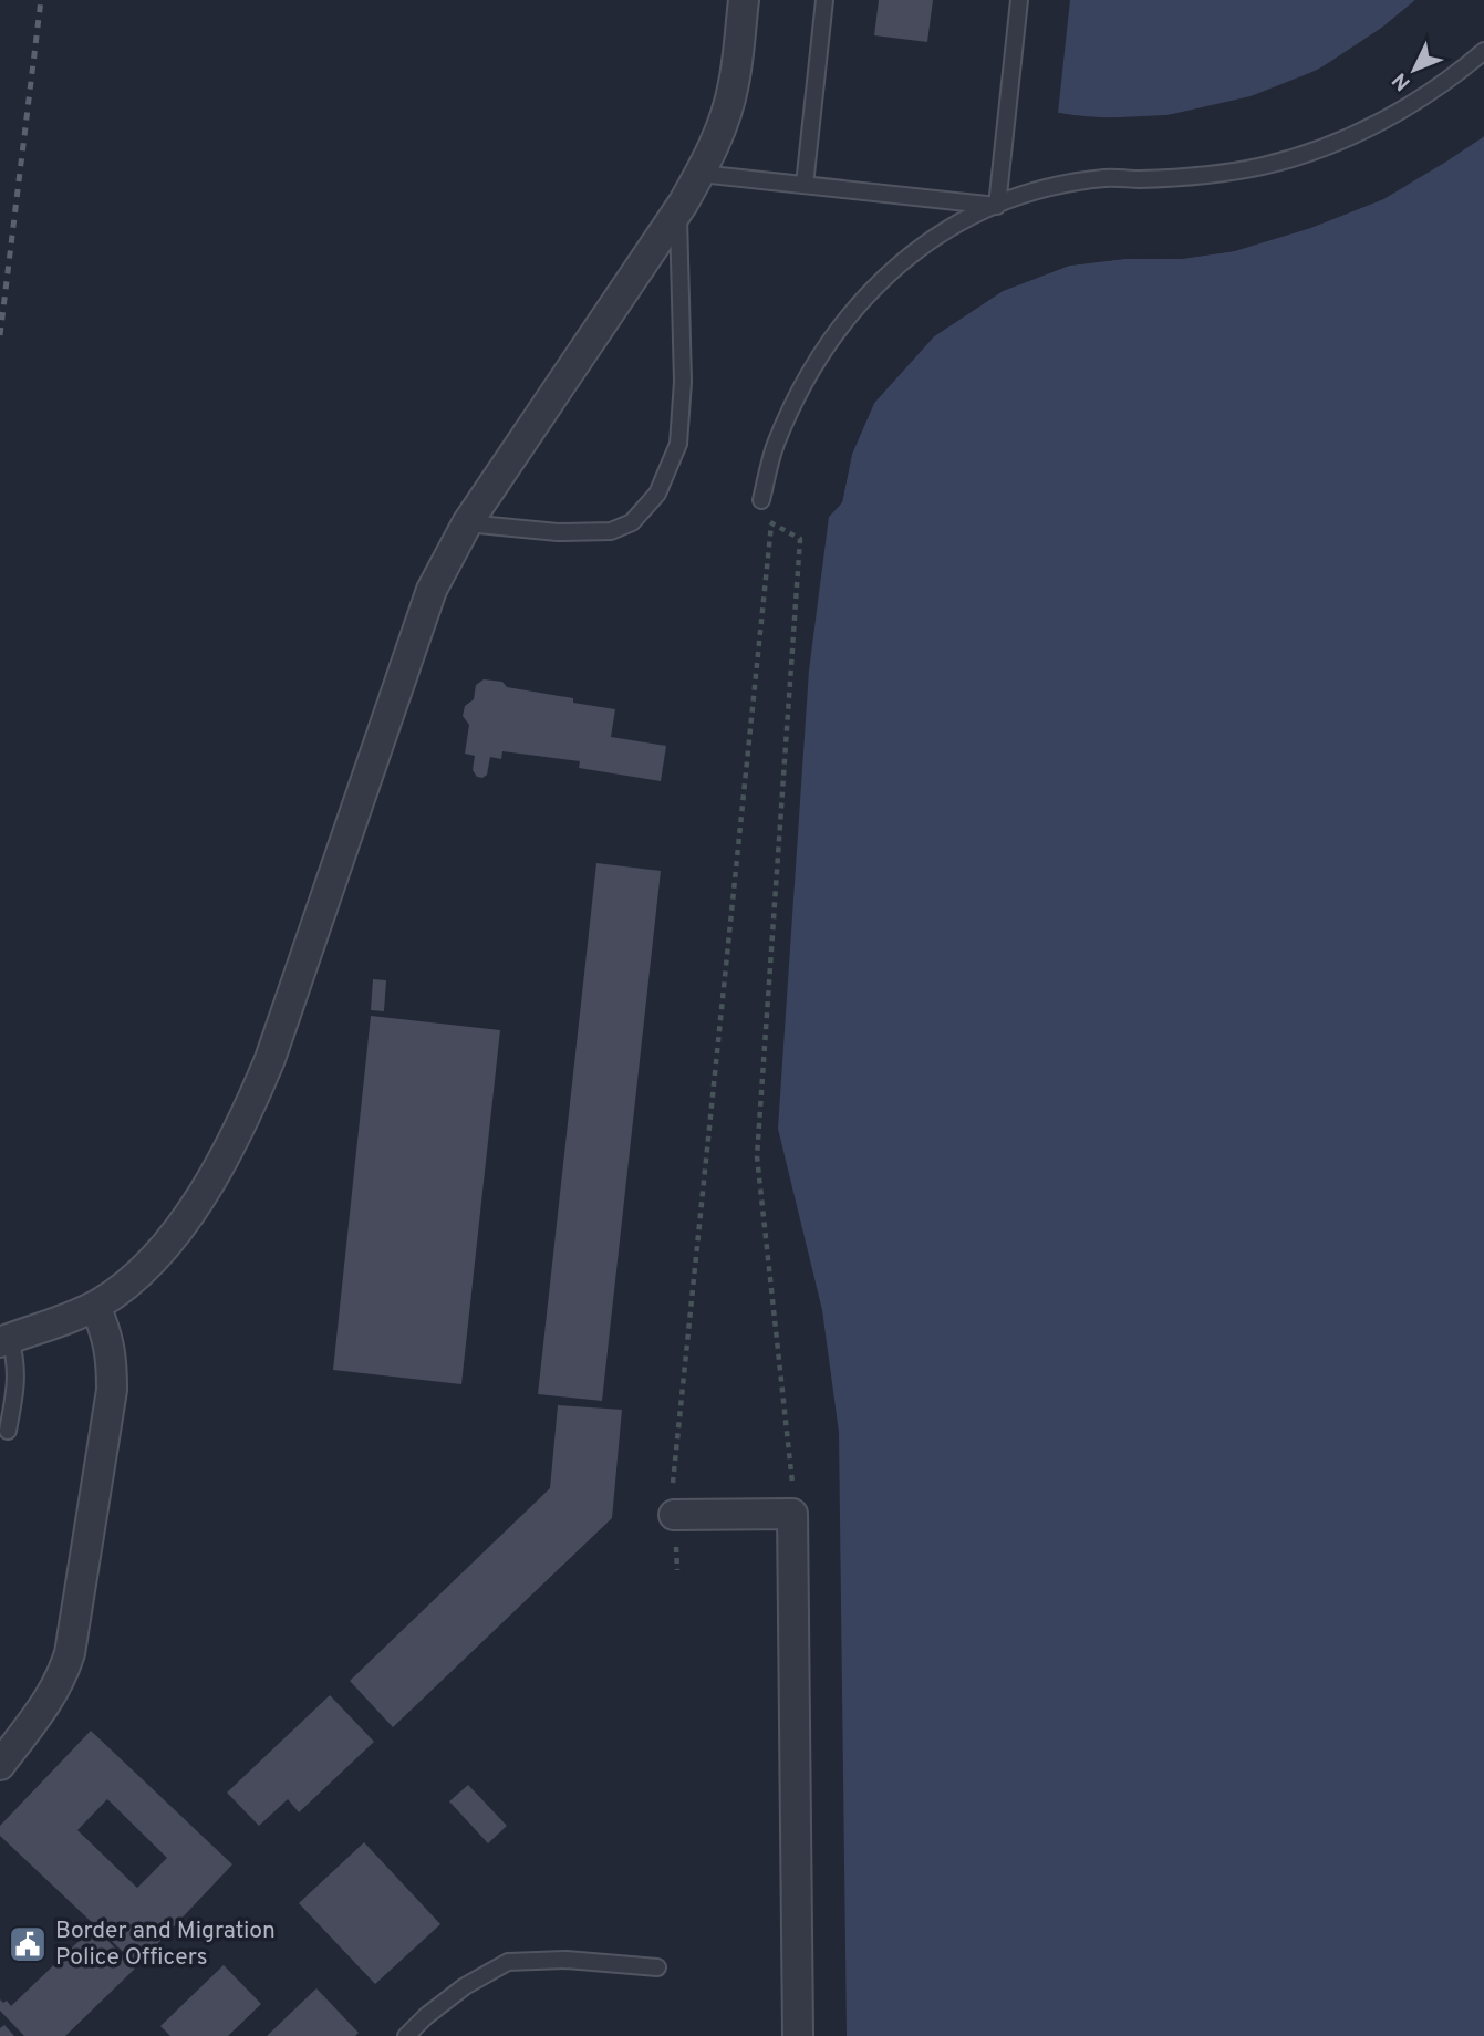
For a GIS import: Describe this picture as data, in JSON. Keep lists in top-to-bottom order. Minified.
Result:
{"places":{"public building":["Border and Migration Police Officers"]},"north":"bottom left"}
